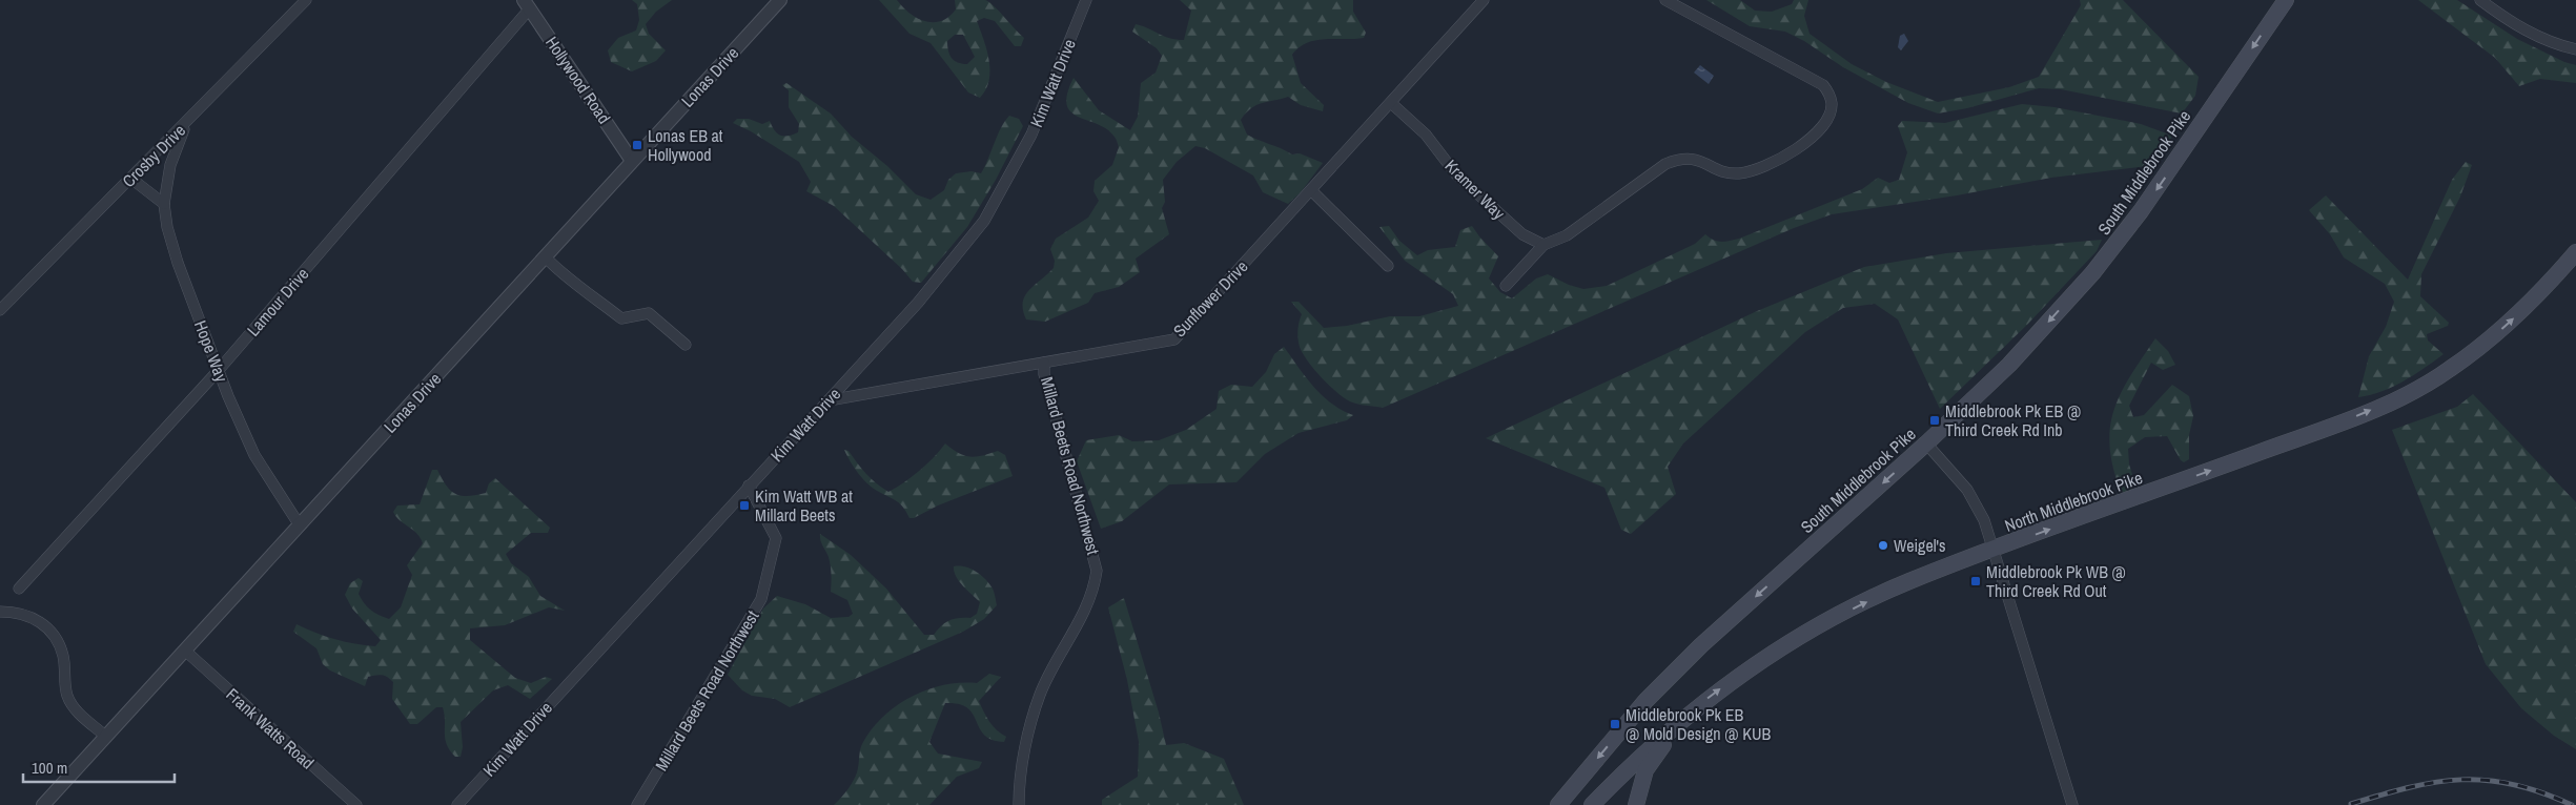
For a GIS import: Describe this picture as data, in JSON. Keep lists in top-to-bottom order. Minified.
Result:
{"streets":{"main road":["South Middlebrook Pike","North Middlebrook Pike"],"street":["Lonas Drive","Hollywood Road","Kim Watt Drive","Crosby Drive","Kramer Way","Sunflower Drive","Lamour Drive","Hope Way","Millard Beets Road Northwest","Frank Watts Road"]},"crossings":[["Lonas Drive","Hollywood Road"],["Lonas Drive","Hope Way"],["Lonas Drive","Frank Watts Road"],["Hollywood Road","Lamour Drive"],["Kim Watt Drive","Sunflower Drive"],["Kim Watt Drive","Millard Beets Road Northwest"],["Crosby Drive","Hope Way"],["Kramer Way","Sunflower Drive"],["Sunflower Drive","Millard Beets Road Northwest"],["Lamour Drive","Hope Way"]],"one_way":["South Middlebrook Pike","North Middlebrook Pike"],"places":{"transit":["Lonas EB at Hollywood","Middlebrook Pk EB @ Third Creek Rd Inb","Kim Watt WB at Millard Beets","Middlebrook Pk WB @ Third Creek Rd Out","Middlebrook Pk EB @ Mold Design @ KUB"],"other":["Weigel's"]},"scale_bar":"100 m"}
